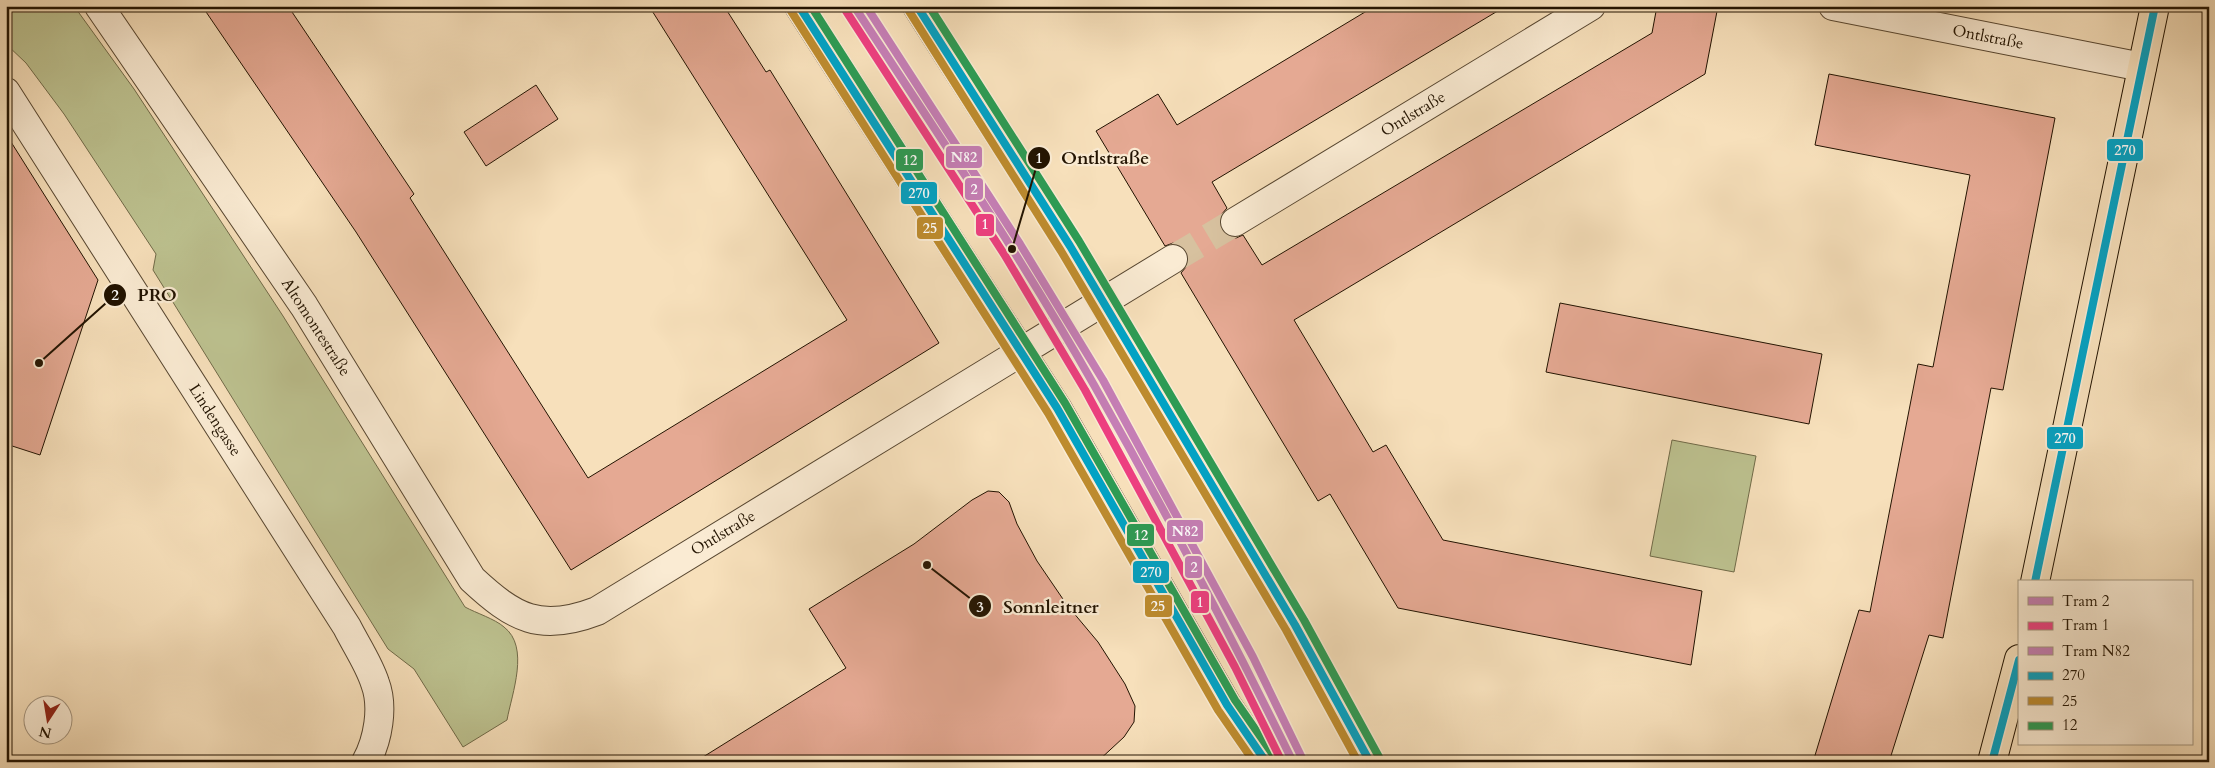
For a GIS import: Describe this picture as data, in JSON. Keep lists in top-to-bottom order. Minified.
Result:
{"streets":{"street":["Ontlstraße","Altomontestraße","Lindengasse"]},"crossings":[["Ontlstraße","Altomontestraße"]],"places":["Ontlstraße","PRO","Sonnleitner"],"lines":["tram line 2","tram line N82","transit line 270","transit line 12","tram line 1","transit line 25"],"legend":["Tram 2","Tram 1","Tram N82","270","25","12"],"north":"bottom"}
